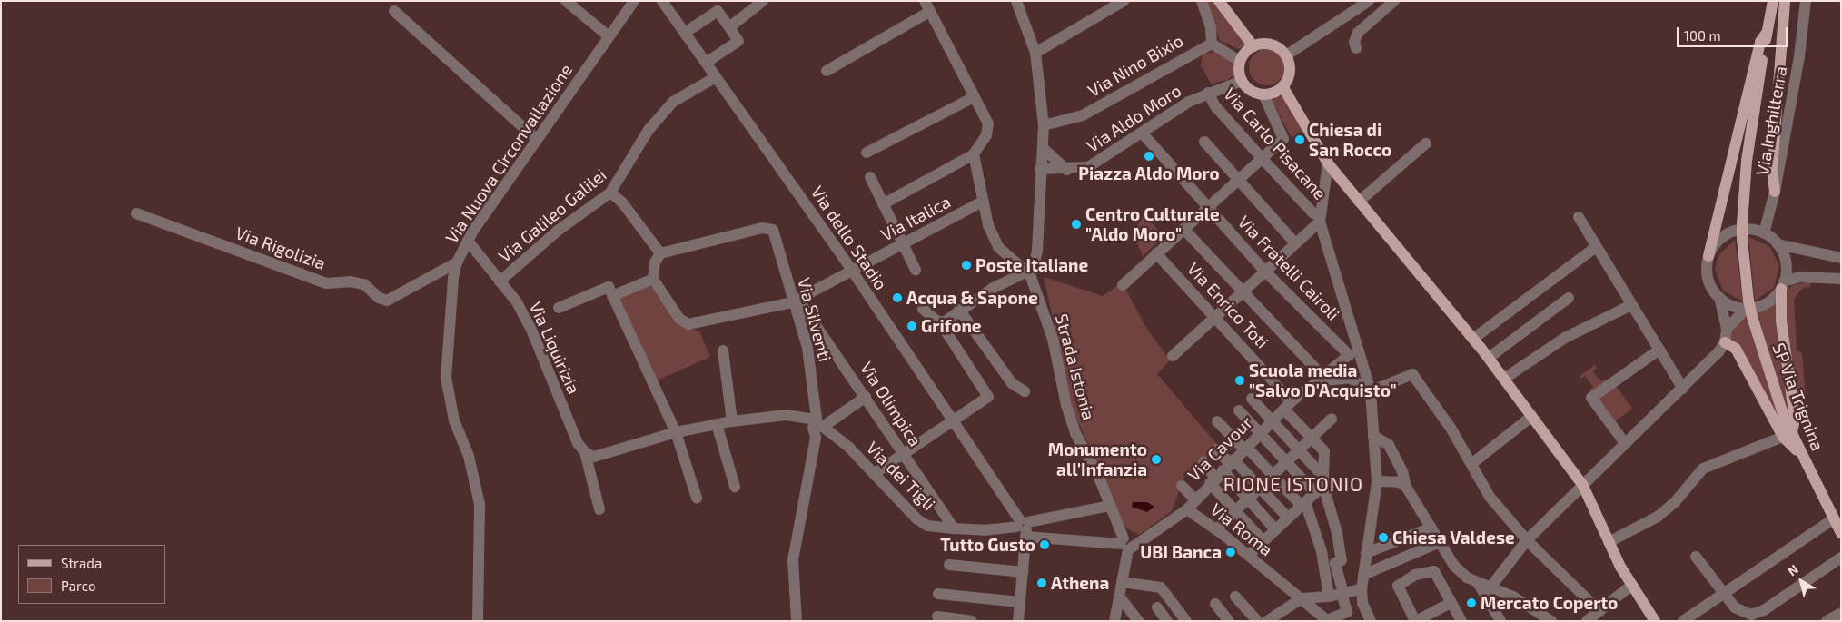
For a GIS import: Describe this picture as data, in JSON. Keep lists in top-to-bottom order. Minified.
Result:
{"streets":{"main road":["SP Via Trignina"],"street":["Via Nino Bixio","Via Aldo Moro","Via Inghilterra","Via Carlo Pisacane","Via Nuova Circonvallazione","Via Galileo Galilei","Via Italica","Via dello Stadio","Via Rigolizia","Via Fratelli Cairoli","Via Enrico Toti","Via Silventi","Via Liquirizia","Strada Istonia","Via Olimpica","Via Cavour","Via dei Tigli","Via Roma"]},"crossings":[["Via Nino Bixio","Via Aldo Moro"],["Via Aldo Moro","Via Carlo Pisacane"],["Via Aldo Moro","Via Fratelli Cairoli"],["Via Nuova Circonvallazione","Via Rigolizia"],["Via Nuova Circonvallazione","Via Liquirizia"],["Via Galileo Galilei","Via dello Stadio"],["Via Galileo Galilei","Via Liquirizia"],["Via Italica","Via dello Stadio"],["Via Italica","Via Silventi"],["Via Italica","Via Olimpica"],["Via dello Stadio","Via dei Tigli"],["Via Fratelli Cairoli","Via Cavour"],["Via Enrico Toti","Via Cavour"],["Via Silventi","Via Olimpica"],["Via Silventi","Via dei Tigli"],["Strada Istonia","Via Roma"],["Via Olimpica","Via dei Tigli"],["Via Cavour","Via Roma"]],"districts":["RIONE ISTONIO"],"places":["Chiesa di San Rocco","Piazza Aldo Moro","Centro Culturale \"Aldo Moro\"","Poste Italiane","Acqua & Sapone","Grifone","Scuola media \"Salvo D'Acquisto\"","Monumento all'Infanzia","Chiesa Valdese","Tutto Gusto","UBI Banca","Athena","Mercato Coperto"],"legend":["Strada","Parco"],"scale_bar":"100 m","north":"top left"}
